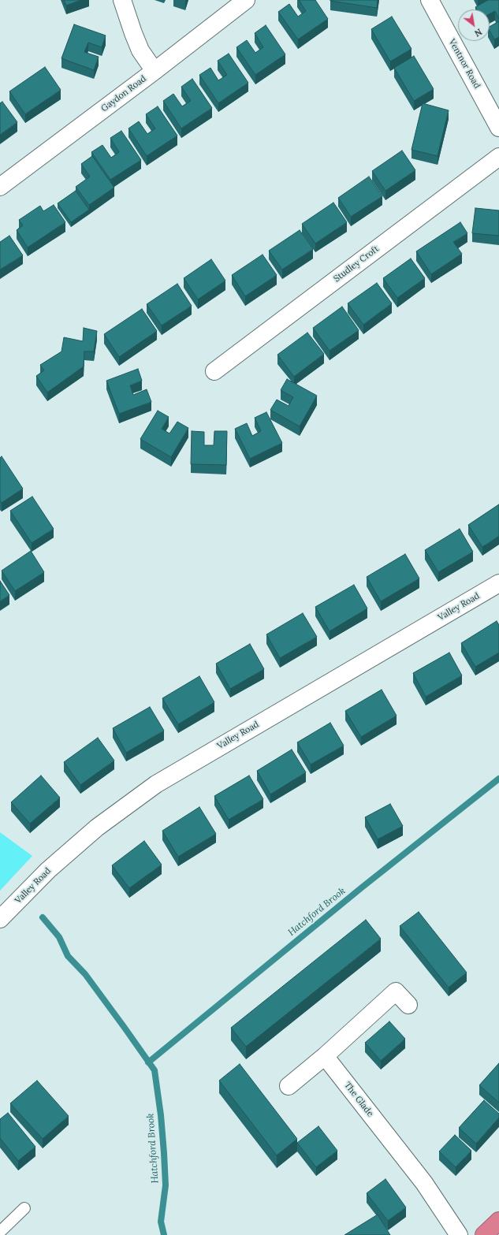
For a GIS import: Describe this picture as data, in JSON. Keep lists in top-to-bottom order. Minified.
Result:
{"streets":{"street":["Ventnor Road","Gaydon Road","Studley Croft","Valley Road","The Glade"]},"water":["Hatchford Brook"],"north":"bottom right"}
